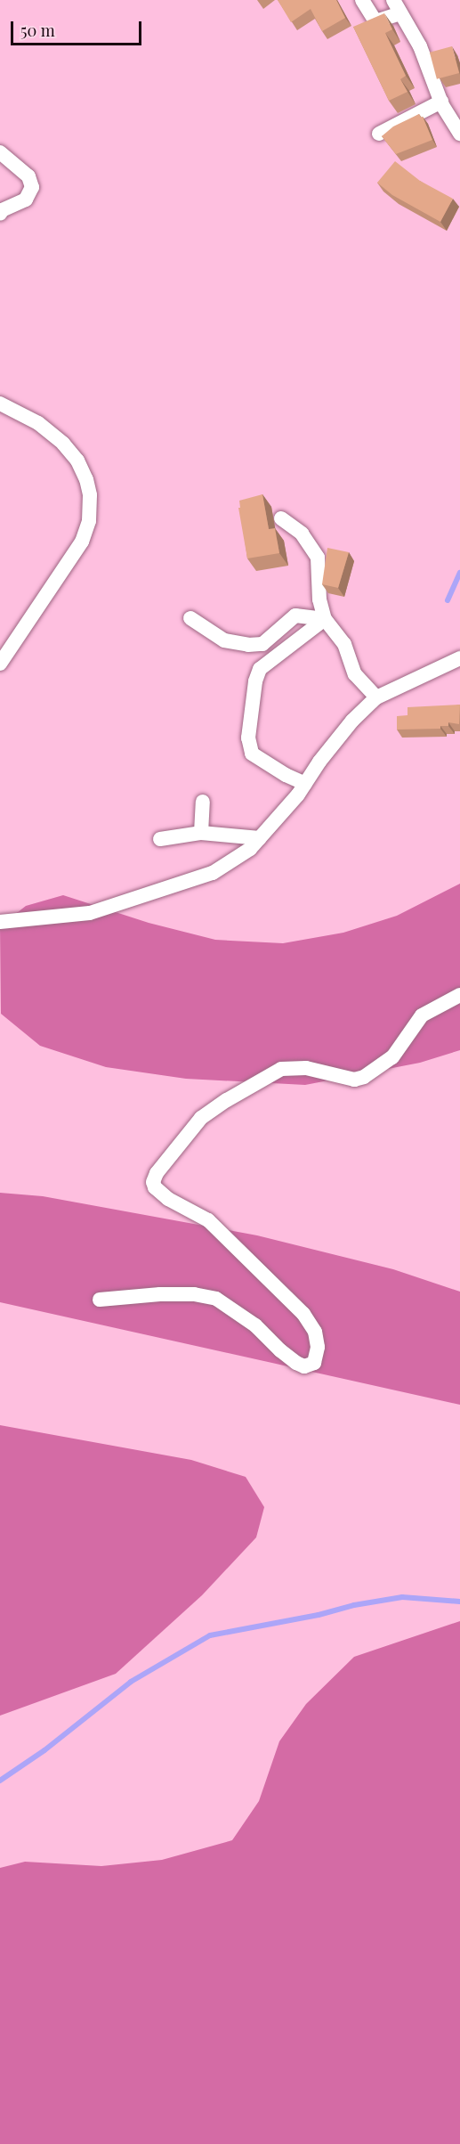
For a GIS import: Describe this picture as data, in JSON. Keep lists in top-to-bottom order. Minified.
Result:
{"scale_bar":"50 m"}
